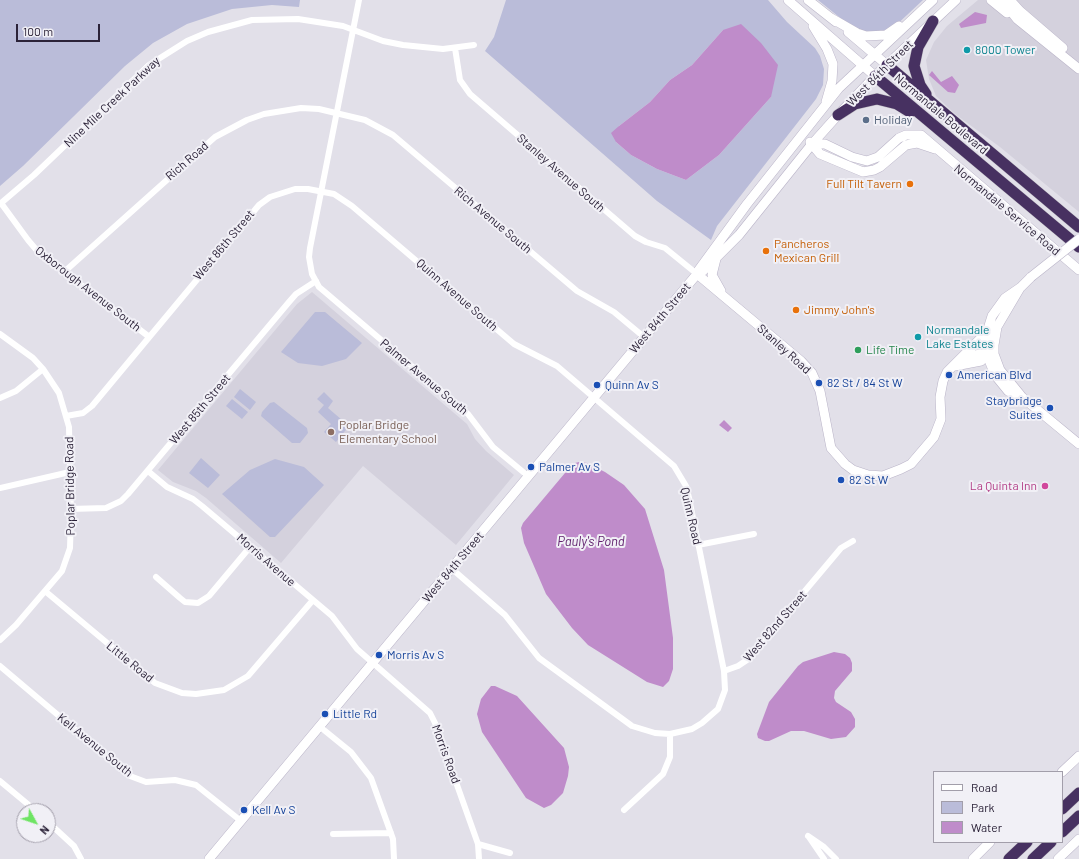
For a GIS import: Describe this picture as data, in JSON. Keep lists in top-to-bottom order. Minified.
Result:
{"streets":{"highway":["Normandale Boulevard"],"street":["West 84th Street","Nine Mile Creek Parkway","Rich Road","Stanley Avenue South","Normandale Service Road","Rich Avenue South","West 86th Street","Oxborough Avenue South","Quinn Avenue South","Stanley Road","Palmer Avenue South","West 85th Street","Poplar Bridge Road","Quinn Road","Morris Avenue","West 82nd Street","Little Road","Kell Avenue South","Morris Road"]},"crossings":[["West 84th Street","Normandale Boulevard"],["West 84th Street","Stanley Avenue South"],["West 84th Street","Normandale Service Road"],["West 84th Street","Rich Avenue South"],["West 84th Street","Quinn Avenue South"],["West 84th Street","Stanley Road"],["West 84th Street","Palmer Avenue South"],["West 84th Street","Quinn Road"],["West 84th Street","Morris Avenue"],["West 84th Street","Kell Avenue South"],["West 84th Street","Morris Road"],["Nine Mile Creek Parkway","Stanley Avenue South"],["Nine Mile Creek Parkway","Oxborough Avenue South"],["Rich Road","Rich Avenue South"],["Rich Road","Oxborough Avenue South"],["Stanley Avenue South","Stanley Road"],["West 86th Street","Oxborough Avenue South"],["West 86th Street","Quinn Avenue South"],["West 86th Street","Poplar Bridge Road"],["Quinn Avenue South","Quinn Road"],["Palmer Avenue South","West 85th Street"],["West 85th Street","Poplar Bridge Road"],["West 85th Street","Morris Avenue"],["Poplar Bridge Road","Little Road"],["Quinn Road","West 82nd Street"],["Morris Avenue","Little Road"],["Morris Avenue","Morris Road"]],"water":["Pauly's Pond"],"places":["8000 Tower","Holiday","Full Tilt Tavern","Pancheros Mexican Grill","Jimmy John's","Normandale Lake Estates","Life Time","American Blvd","82 St / 84 St W","Quinn Av S","Staybridge Suites","Poplar Bridge Elementary School","Palmer Av S","82 St W","La Quinta Inn","Morris Av S","Little Rd","Kell Av S"],"legend":["Road","Park","Water"],"scale_bar":"100 m","north":"bottom right"}
